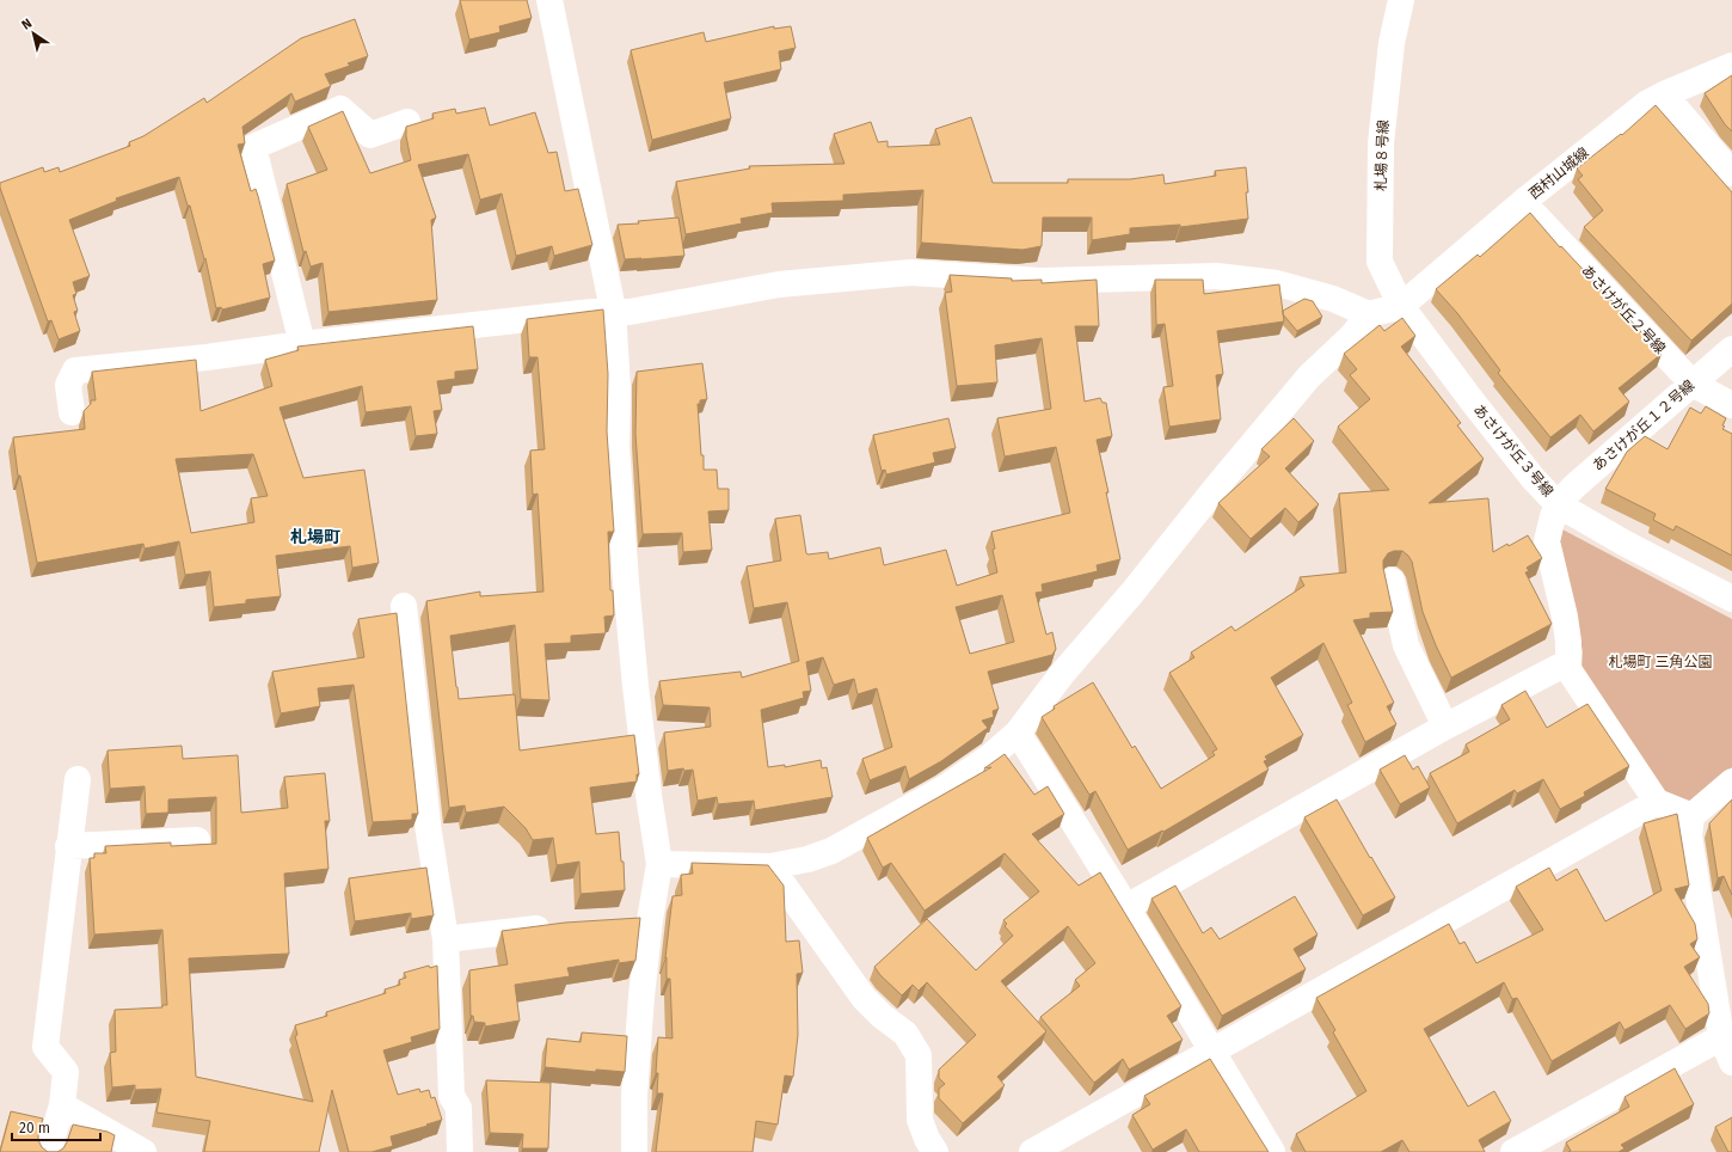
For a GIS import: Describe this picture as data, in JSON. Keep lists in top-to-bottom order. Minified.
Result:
{"streets":{"street":["札場８号線","西村山城線","あさけが丘２号線","あさけが丘１２号線","あさけが丘３号線"]},"crossings":[["札場８号線","西村山城線"],["札場８号線","あさけが丘３号線"],["西村山城線","あさけが丘２号線"],["西村山城線","あさけが丘３号線"],["あさけが丘２号線","あさけが丘１２号線"],["あさけが丘１２号線","あさけが丘３号線"]],"districts":["札場町"],"parks":["札場町 三角公園"],"scale_bar":"20 m","north":"top left"}
